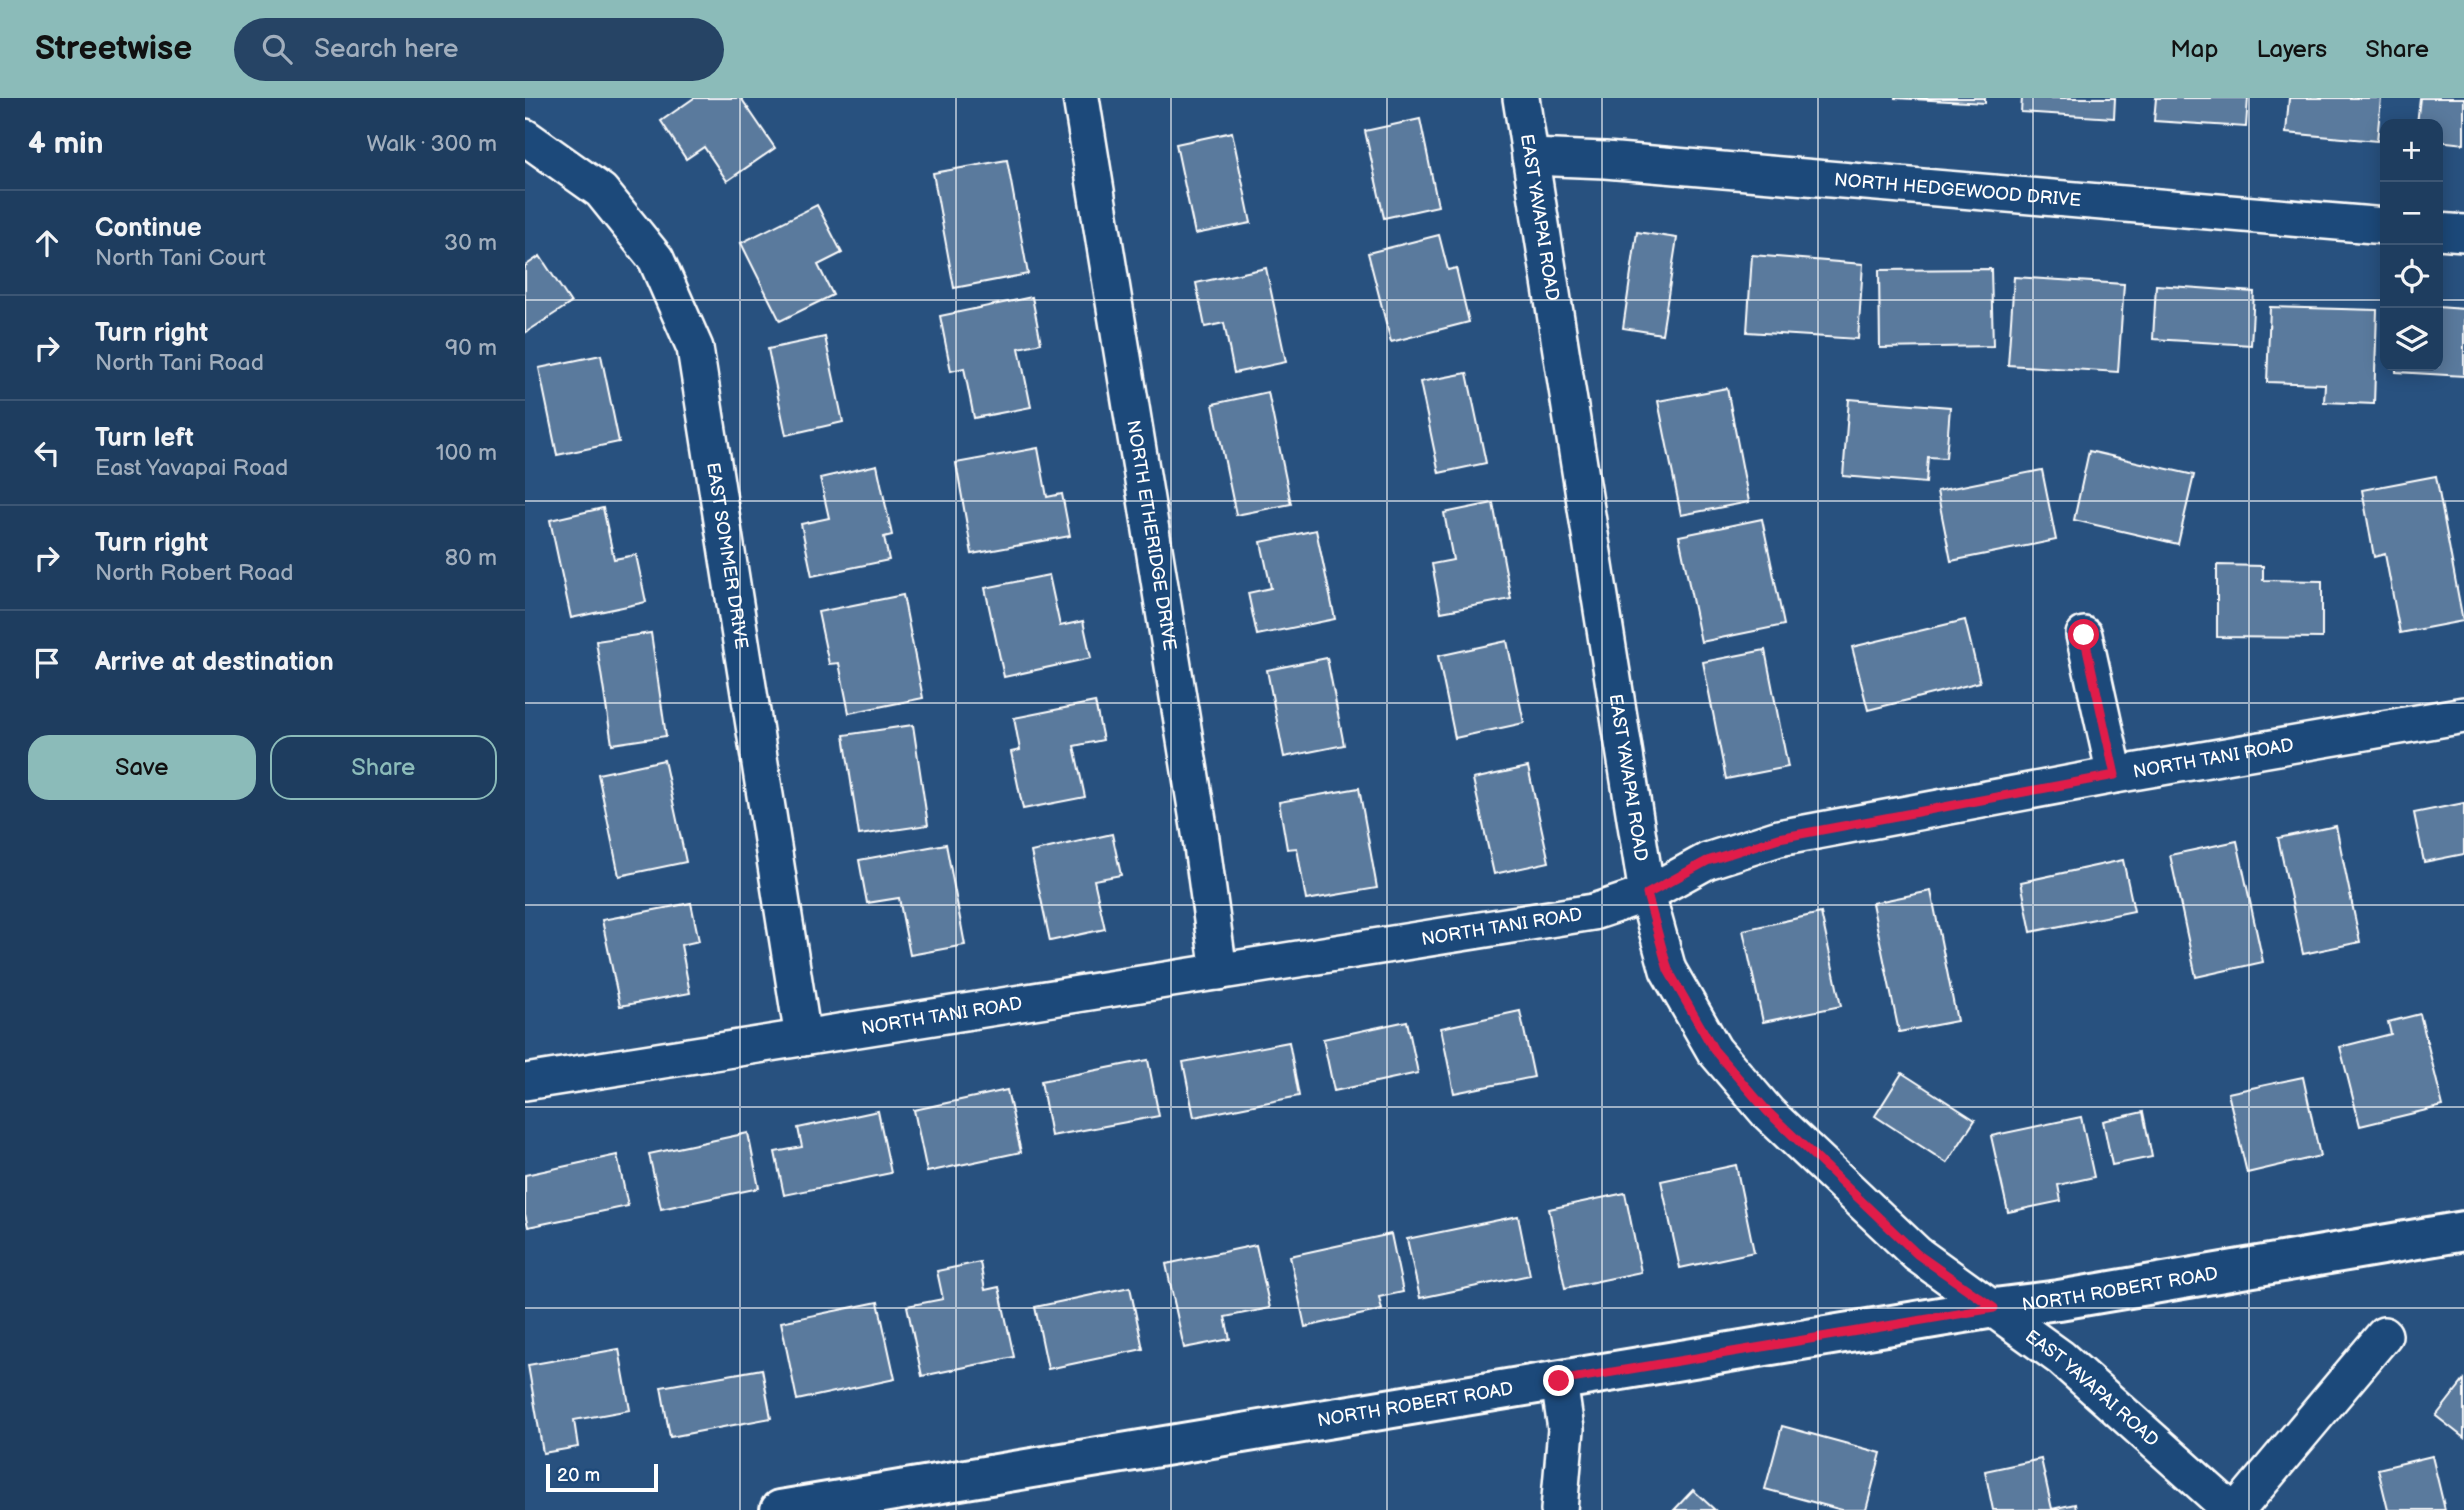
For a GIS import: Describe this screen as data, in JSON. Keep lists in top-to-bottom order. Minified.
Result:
{"streets":{"main road":["NORTH ROBERT ROAD"],"street":["NORTH HEDGEWOOD DRIVE","EAST YAVAPAI ROAD","NORTH ETHERIDGE DRIVE","EAST SOMMER DRIVE","NORTH TANI ROAD"]},"crossings":[["NORTH HEDGEWOOD DRIVE","EAST YAVAPAI ROAD"],["EAST YAVAPAI ROAD","NORTH TANI ROAD"],["EAST YAVAPAI ROAD","NORTH ROBERT ROAD"],["NORTH ETHERIDGE DRIVE","NORTH TANI ROAD"],["EAST SOMMER DRIVE","NORTH TANI ROAD"]],"scale_bar":"20 m","page":{"header":"Streetwise","search":"Search here","nav":["Map","Layers","Share"],"heading":["4 min","Walk · 300 m"],"map_buttons":["+","−"],"list":[["Continue","North Tani Court","30 m"],["Turn right","North Tani Road","90 m"],["Turn left","East Yavapai Road","100 m"],["Turn right","North Robert Road","80 m"],"Arrive at destination"],"buttons":["Save","Share"],"scale":"20 m"}}
